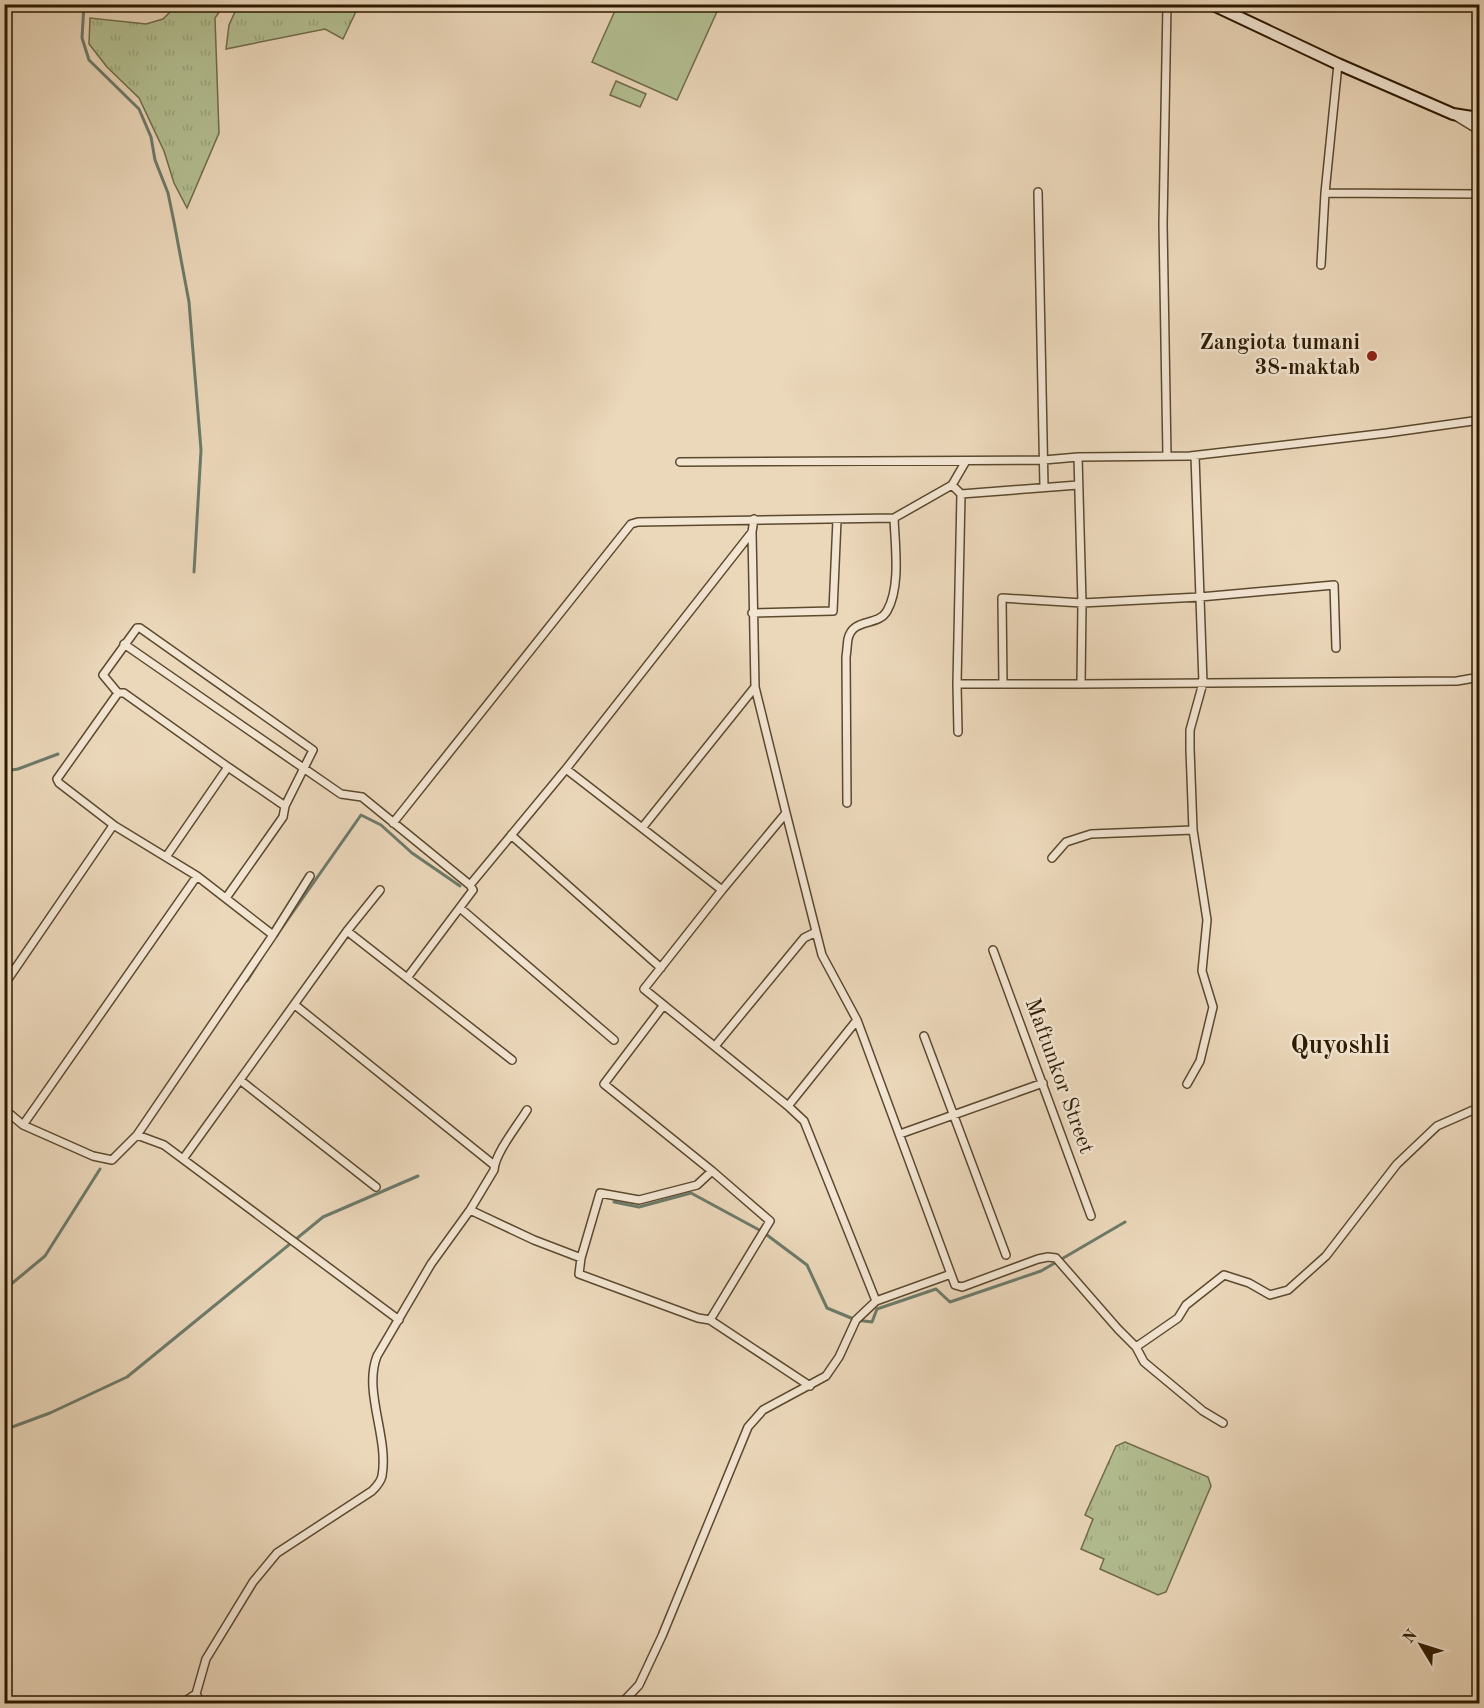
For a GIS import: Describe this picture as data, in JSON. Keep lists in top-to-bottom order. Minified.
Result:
{"streets":{"street":["Maftunkor Street"]},"districts":["Quyoshli"],"places":["Zangiota tumani 38-maktab"],"north":"top left"}
